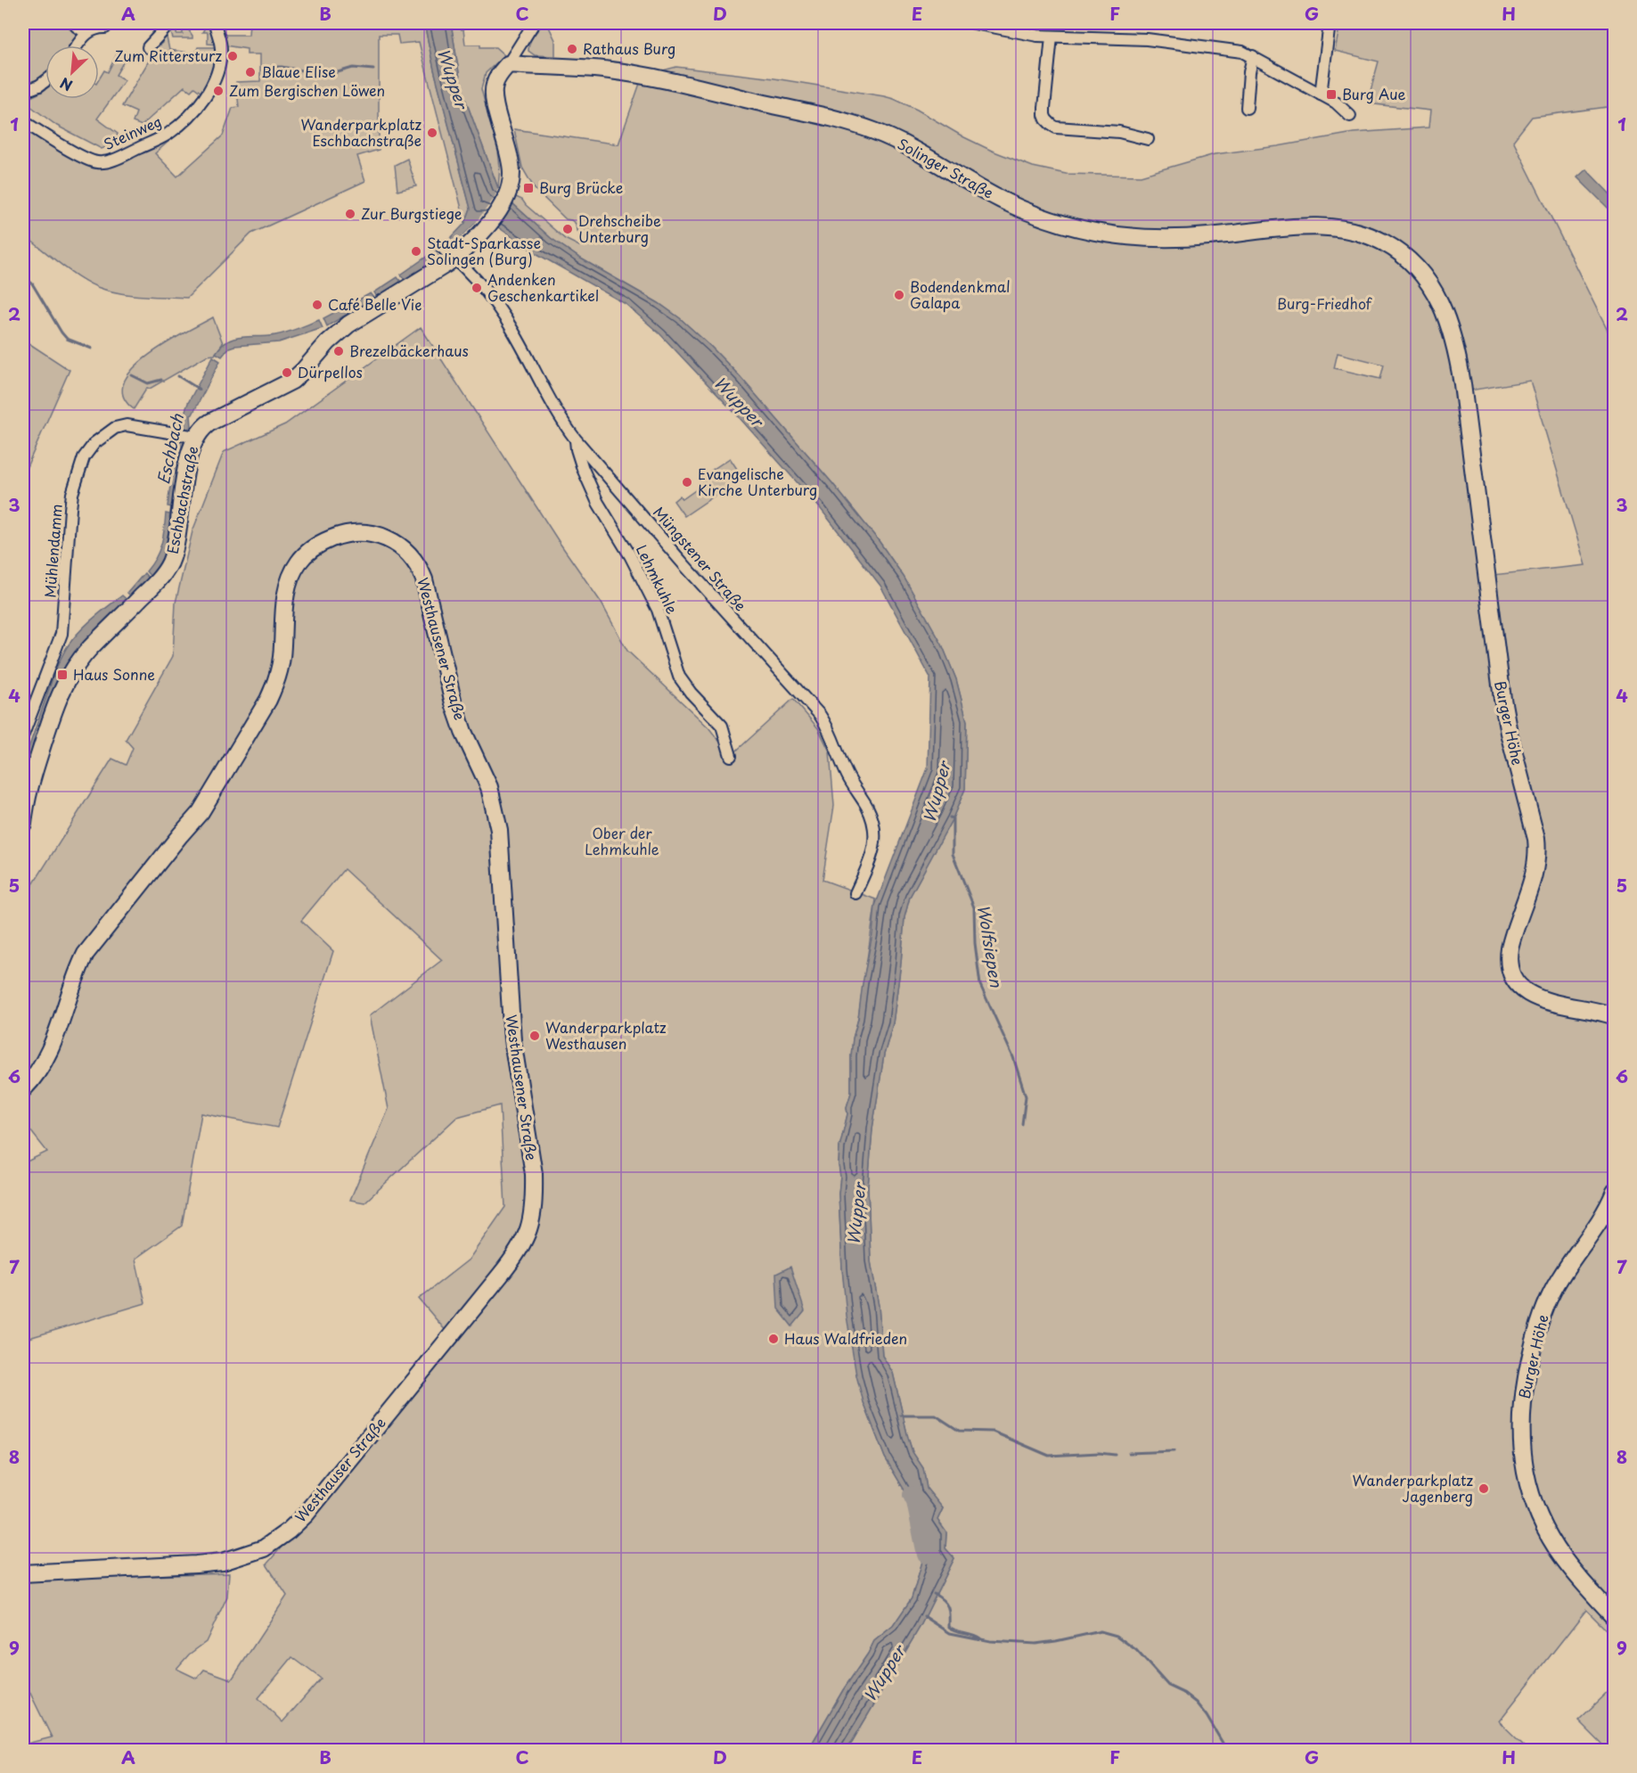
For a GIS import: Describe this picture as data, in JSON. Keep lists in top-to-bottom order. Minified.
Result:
{"streets":{"main road":["Solinger Straße","Eschbachstraße","Westhausener Straße","Burger Höhe","Westhauser Straße"],"street":["Steinweg","Mühlendamm","Müngstener Straße","Lehmkuhle"]},"crossings":[["Solinger Straße","Eschbachstraße"],["Solinger Straße","Burger Höhe"],["Eschbachstraße","Mühlendamm"],["Eschbachstraße","Müngstener Straße"],["Müngstener Straße","Lehmkuhle"],["Westhausener Straße","Westhauser Straße"]],"water":["Wupper","Eschbach","Wolfsiepen"],"parks":["Burg-Friedhof","Ober der Lehmkuhle"],"places":{"other":["Rathaus Burg","Zum Rittersturz","Blaue Elise","Zum Bergischen Löwen","Wanderparkplatz Eschbachstraße","Zur Burgstiege","Drehscheibe Unterburg","Stadt-Sparkasse Solingen (Burg)","Andenken Geschenkartikel","Bodendenkmal Galapa","Café Belle Vie","Brezelbäckerhaus","Dürpellos","Evangelische Kirche Unterburg","Wanderparkplatz Westhausen","Haus Waldfrieden","Wanderparkplatz Jagenberg"],"transit":["Burg Aue","Burg Brücke","Haus Sonne"]},"north":"bottom left","grid":{"columns":["A","B","C","D","E","F","G","H"],"rows":["1","2","3","4","5","6","7","8","9"]}}
